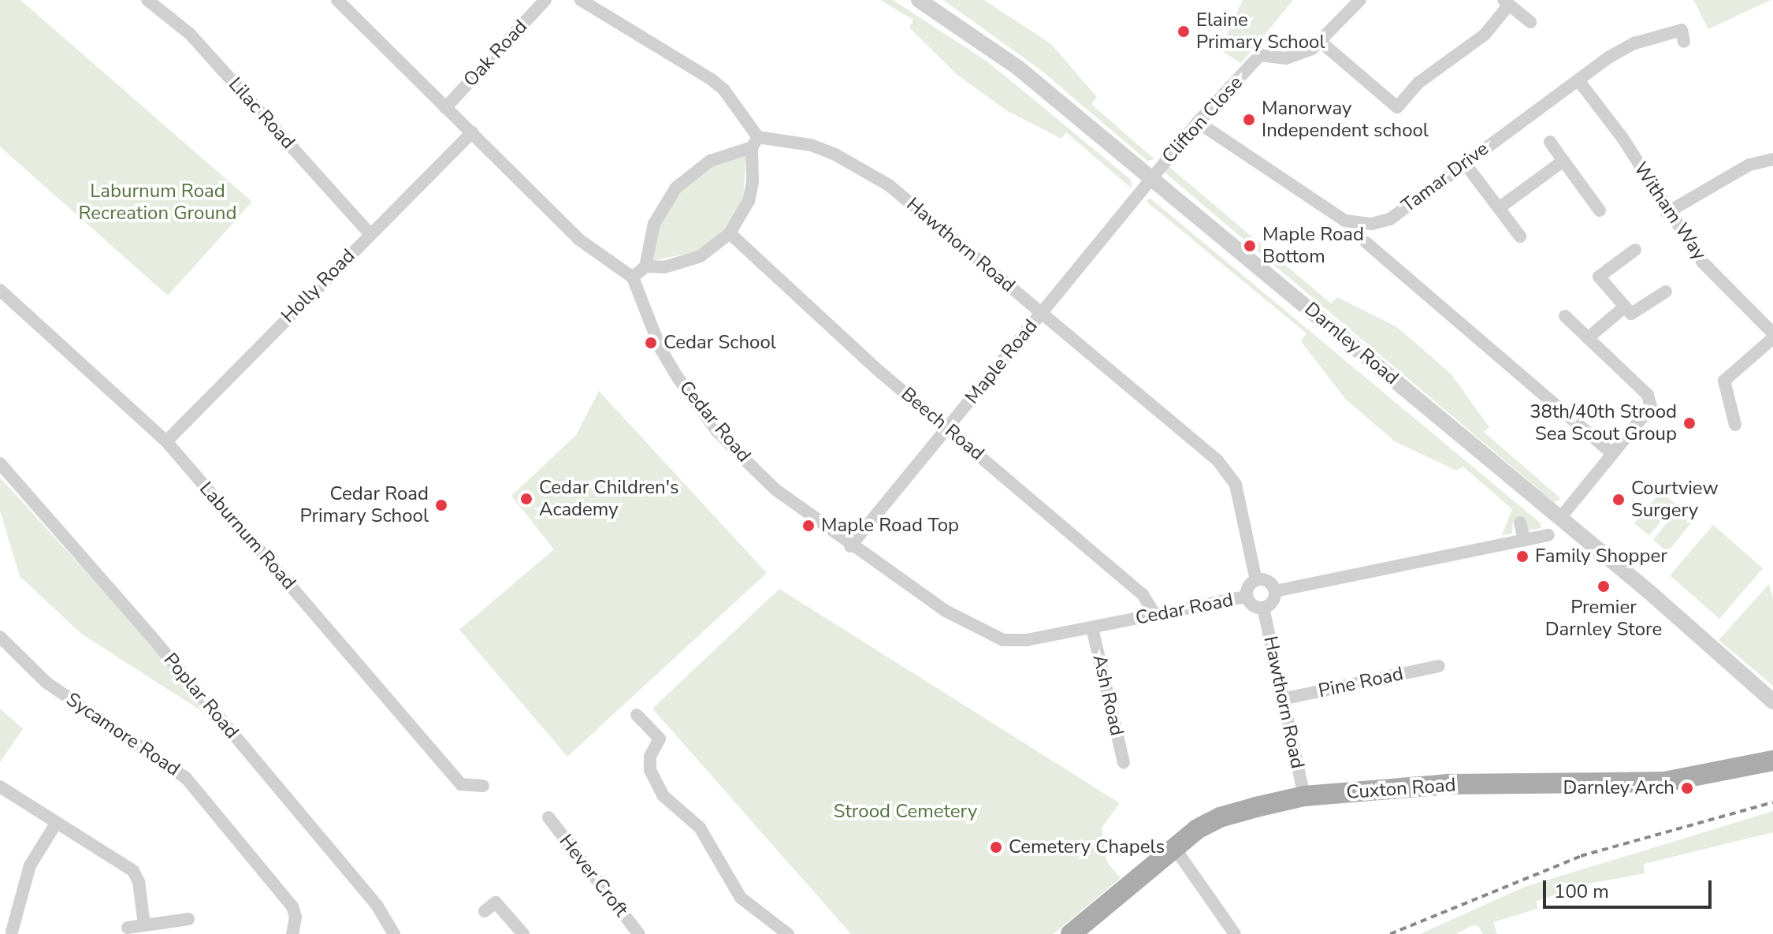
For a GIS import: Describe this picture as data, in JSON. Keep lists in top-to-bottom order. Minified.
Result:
{"streets":{"main road":["Cuxton Road"],"street":["Oak Road","Lilac Road","Clifton Close","Tamar Drive","Witham Way","Hawthorn Road","Holly Road","Darnley Road","Maple Road","Cedar Road","Beech Road","Laburnum Road","Pine Road","Ash Road","Poplar Road","Sycamore Road","Hever Croft"]},"crossings":[["Lilac Road","Holly Road"],["Clifton Close","Tamar Drive"],["Clifton Close","Darnley Road"],["Clifton Close","Maple Road"],["Tamar Drive","Witham Way"],["Hawthorn Road","Maple Road"],["Hawthorn Road","Cedar Road"],["Hawthorn Road","Pine Road"],["Hawthorn Road","Cuxton Road"],["Holly Road","Laburnum Road"],["Darnley Road","Maple Road"],["Maple Road","Cedar Road"],["Maple Road","Beech Road"],["Cedar Road","Beech Road"],["Cedar Road","Ash Road"]],"parks":["Laburnum Road Recreation Ground","Strood Cemetery"],"places":["Elaine Primary School","Manorway Independent school","Maple Road Bottom","Cedar School","38th/40th Strood Sea Scout Group","Cedar Children's Academy","Courtview Surgery","Cedar Road Primary School","Maple Road Top","Family Shopper","Premier Darnley Store","Darnley Arch","Cemetery Chapels"],"scale_bar":"100 m"}
